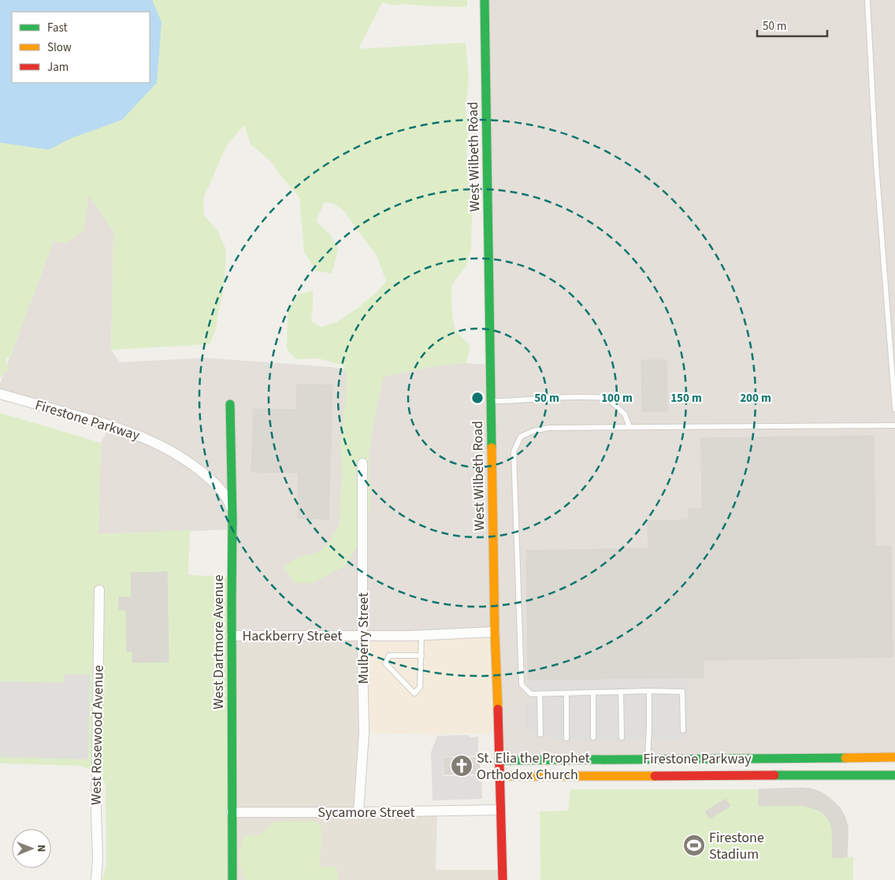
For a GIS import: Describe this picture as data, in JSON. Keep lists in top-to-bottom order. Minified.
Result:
{"streets":{"street":["West Wilbeth Road","Firestone Parkway","Hackberry Street","Mulberry Street","West Dartmore Avenue","West Rosewood Avenue","Sycamore Street"]},"crossings":[["West Wilbeth Road","Firestone Parkway"],["West Wilbeth Road","Hackberry Street"],["West Wilbeth Road","Sycamore Street"],["Firestone Parkway","West Dartmore Avenue"],["Hackberry Street","Mulberry Street"],["Hackberry Street","West Dartmore Avenue"],["Mulberry Street","Sycamore Street"],["West Dartmore Avenue","Sycamore Street"]],"places":{"church":["St. Elia the Prophet Orthodox Church"],"sports":["Firestone Stadium"]},"legend":["Fast","Slow","Jam"],"scale_bar":"50 m","north":"right","rings":["50 m","100 m","150 m","200 m"]}
